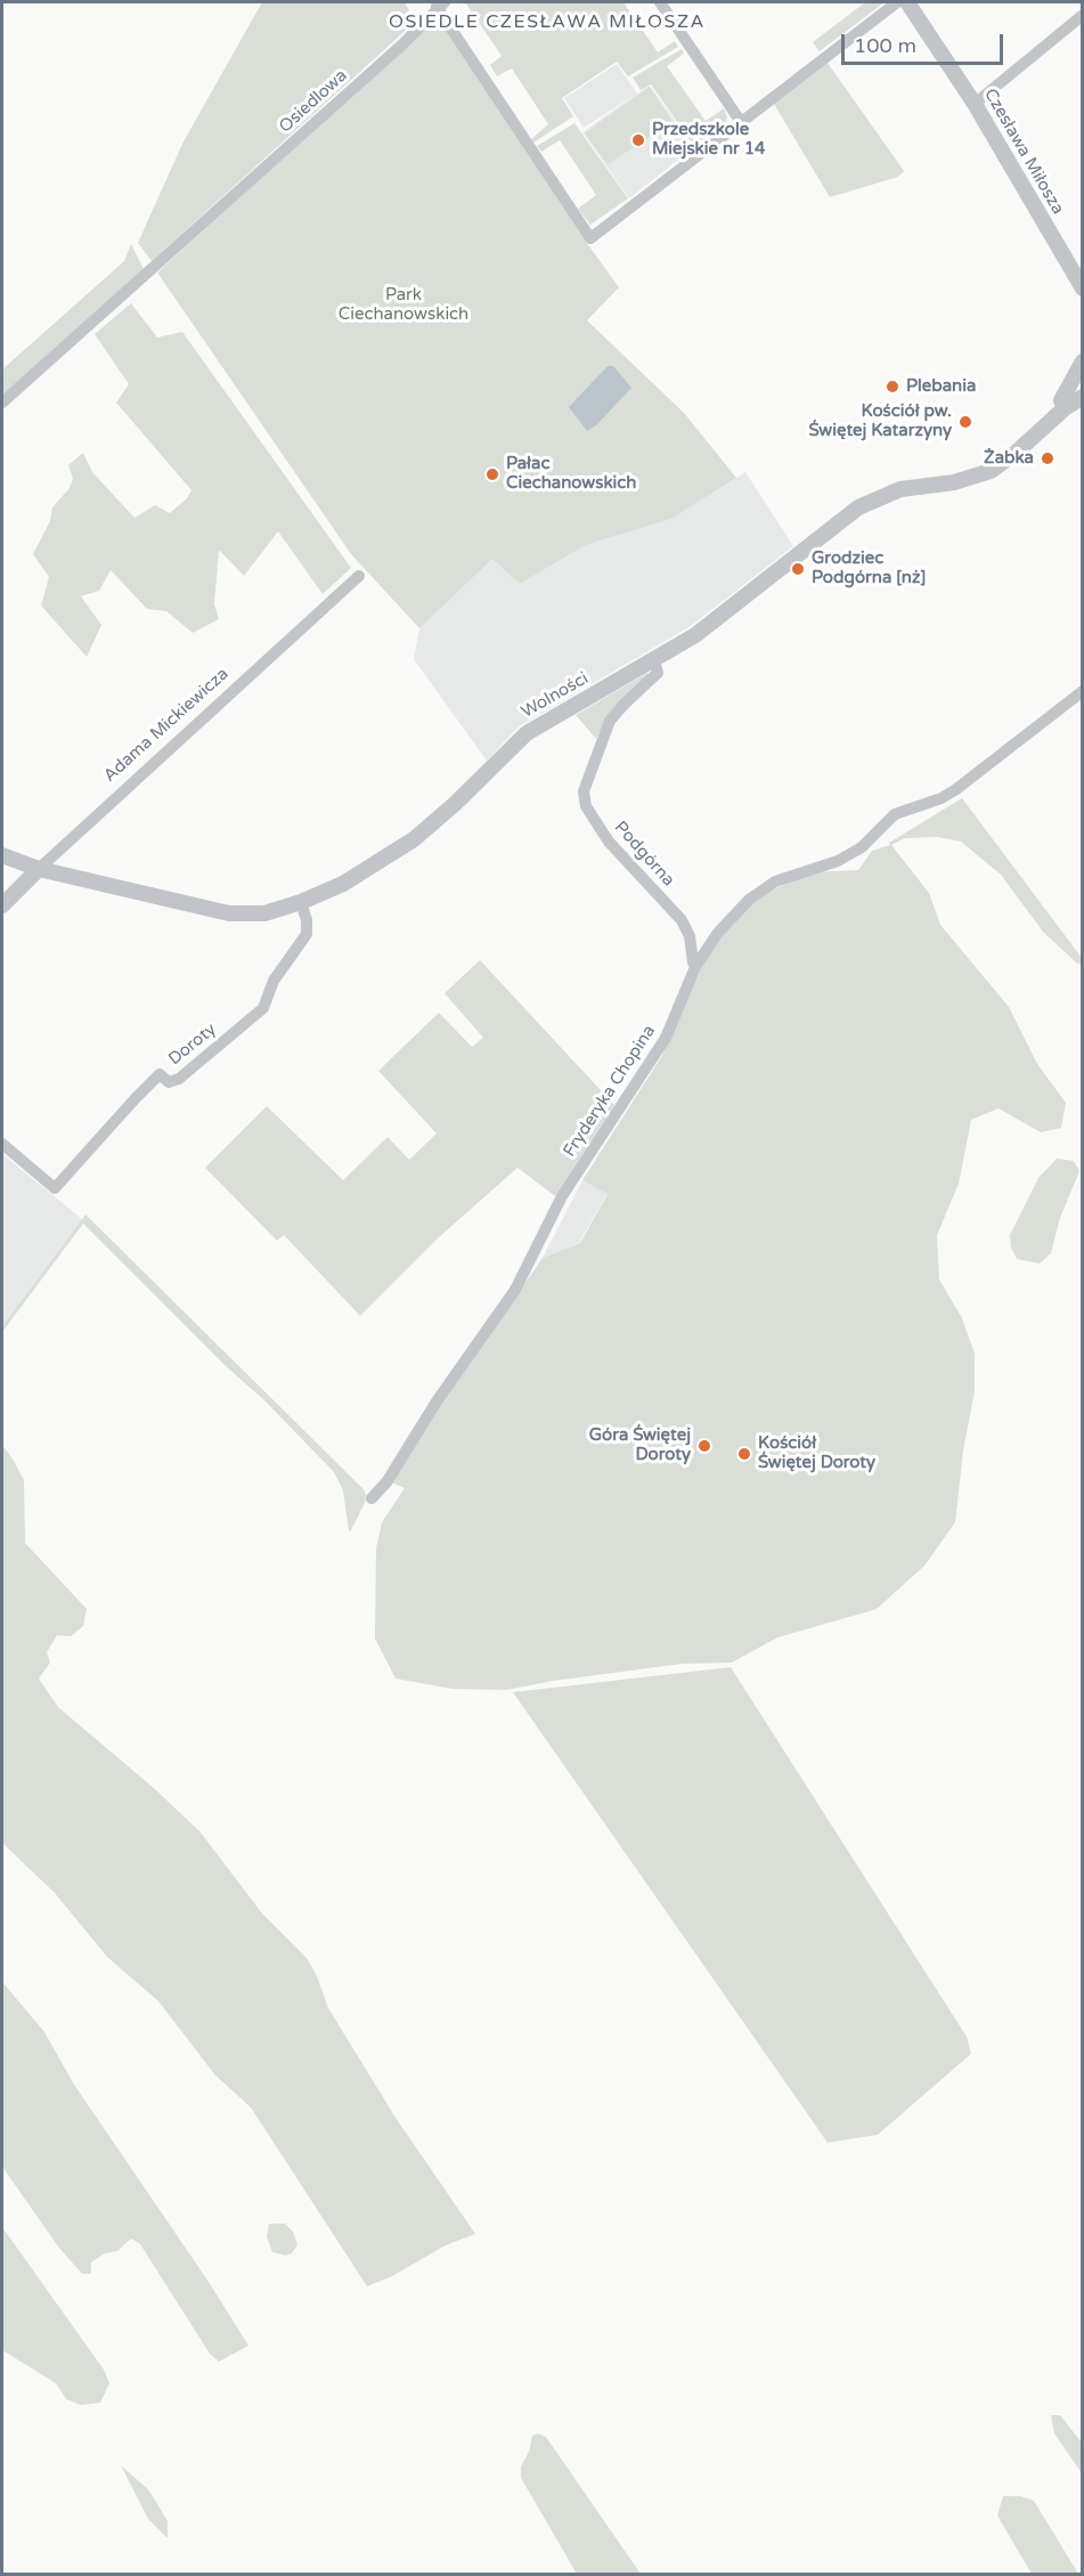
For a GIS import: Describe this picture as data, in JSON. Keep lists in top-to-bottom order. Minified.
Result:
{"streets":{"street":["Osiedlowa","Czesława Miłosza","Wolności","Adama Mickiewicza","Podgórna","Doroty","Fryderyka Chopina"]},"crossings":[["Wolności","Adama Mickiewicza"],["Wolności","Podgórna"],["Wolności","Doroty"],["Podgórna","Fryderyka Chopina"]],"districts":["OSIEDLE CZESŁAWA MIŁOSZA"],"parks":["Park Ciechanowskich"],"places":["Przedszkole Miejskie nr 14","Plebania","Kościół pw. Świętej Katarzyny","Żabka","Pałac Ciechanowskich","Grodziec Podgórna [nż]","Góra Świętej Doroty","Kościół Świętej Doroty"],"scale_bar":"100 m"}
